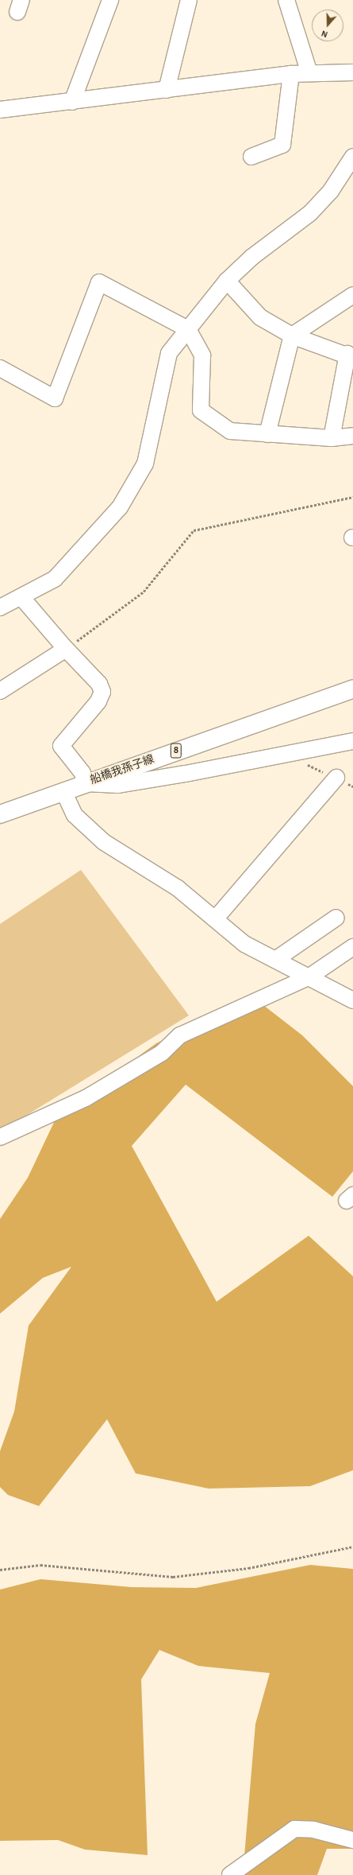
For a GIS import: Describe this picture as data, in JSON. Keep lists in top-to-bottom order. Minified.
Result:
{"streets":{"main road":["8","船橋我孫子線"]},"north":"bottom"}
